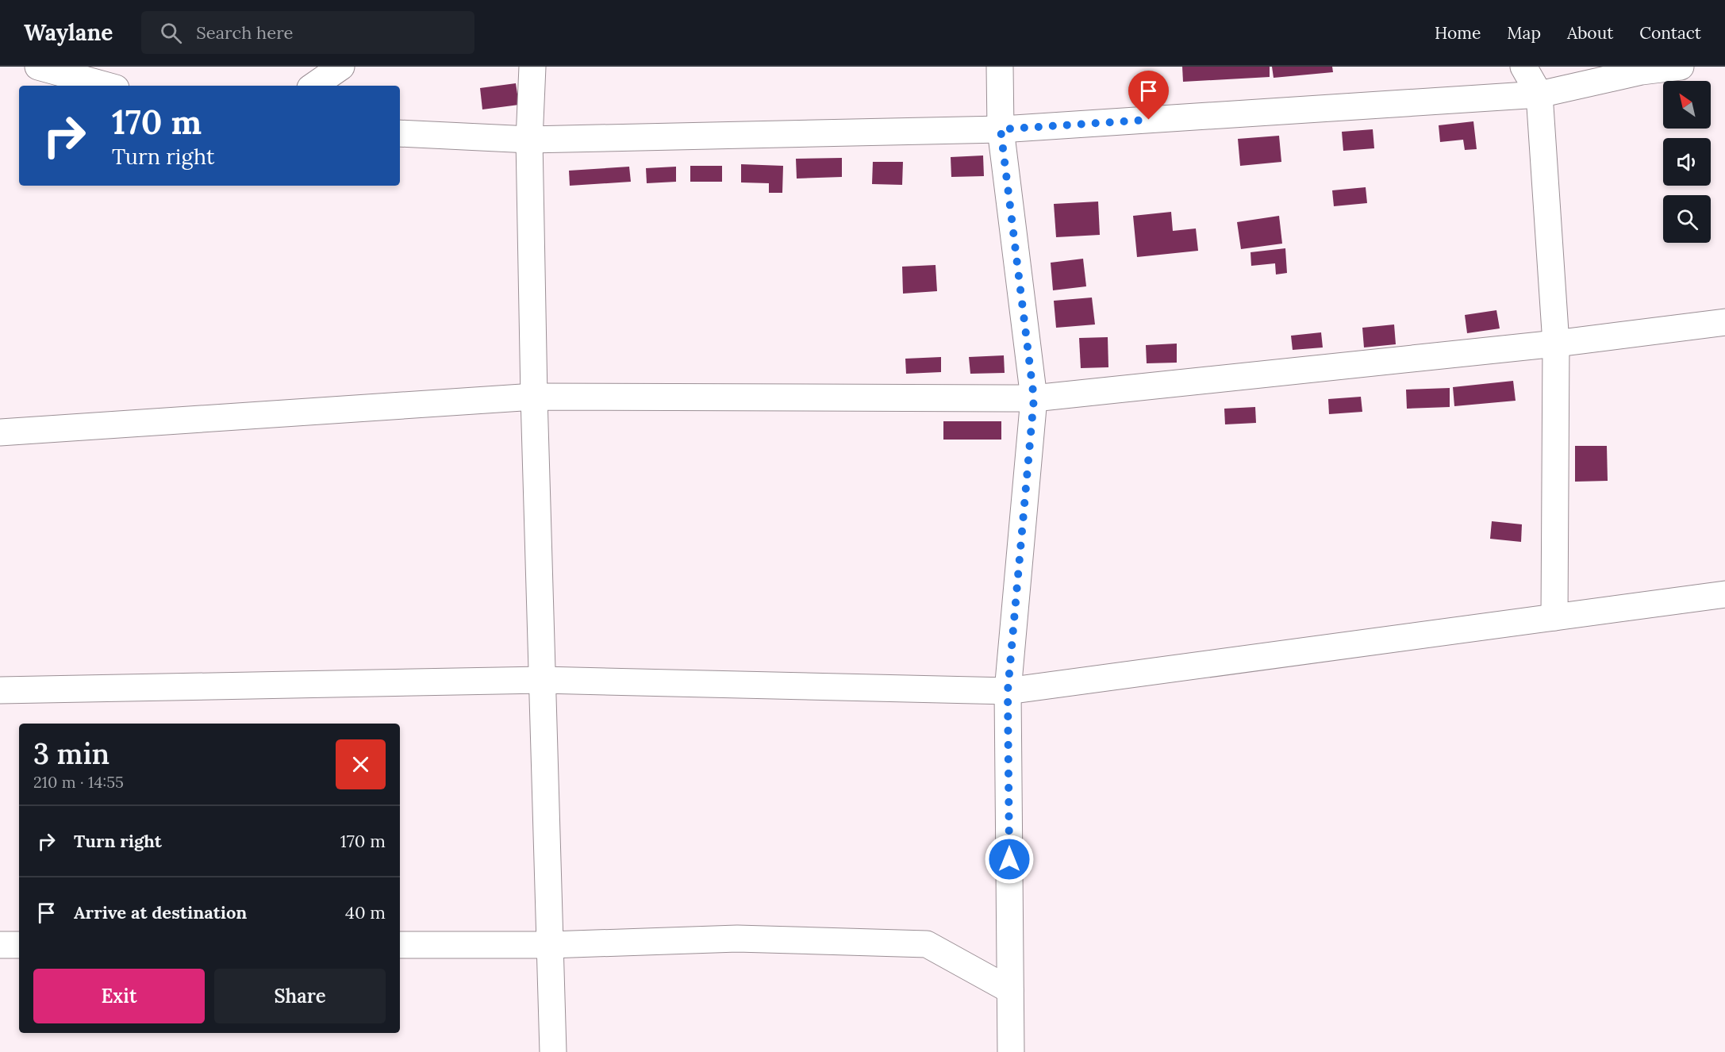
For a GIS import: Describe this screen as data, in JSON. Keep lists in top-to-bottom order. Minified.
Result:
{"north":"top left","page":{"header":"Waylane","search":"Search here","nav":["Home","Map","About","Contact"],"turn":["170 m","Turn right"],"heading":["3 min","210 m · 14:55"],"list":[{"name":"Turn right","value":"170 m"},{"name":"Arrive at destination","value":"40 m"}],"buttons":["Exit","Share"]}}
